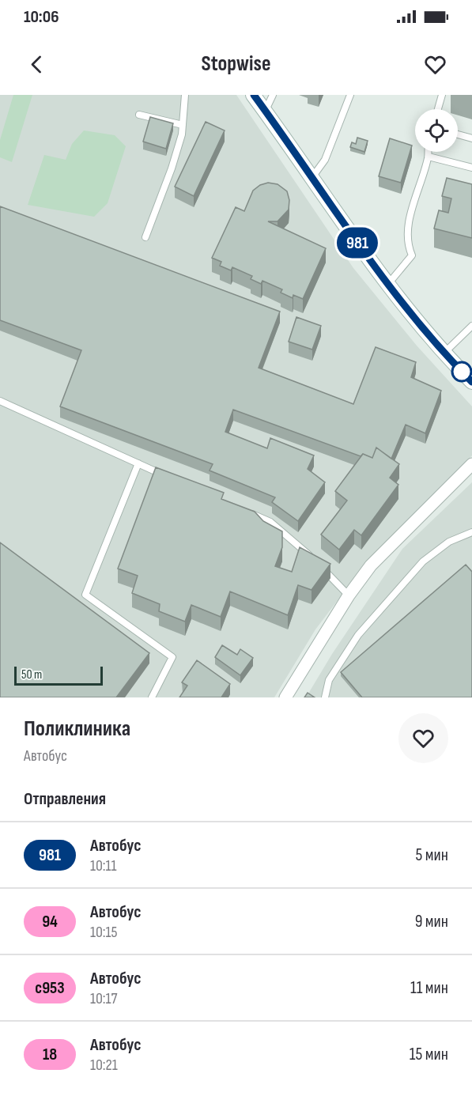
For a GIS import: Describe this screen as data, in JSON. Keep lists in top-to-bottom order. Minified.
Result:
{"lines":["bus line 981"],"scale_bar":"50 m","page":{"status":"10:06","header":"Stopwise","on_map":"981","scale":"50 m","heading":[["Поликлиника","Автобус"],"Отправления"],"list":[{"mark":"981","name":"Автобус","note":"10:11","value":"5 мин"},{"mark":"94","name":"Автобус","note":"10:15","value":"9 мин"},{"mark":"с953","name":"Автобус","note":"10:17","value":"11 мин"},{"mark":"18","name":"Автобус","note":"10:21","value":"15 мин"}]}}
